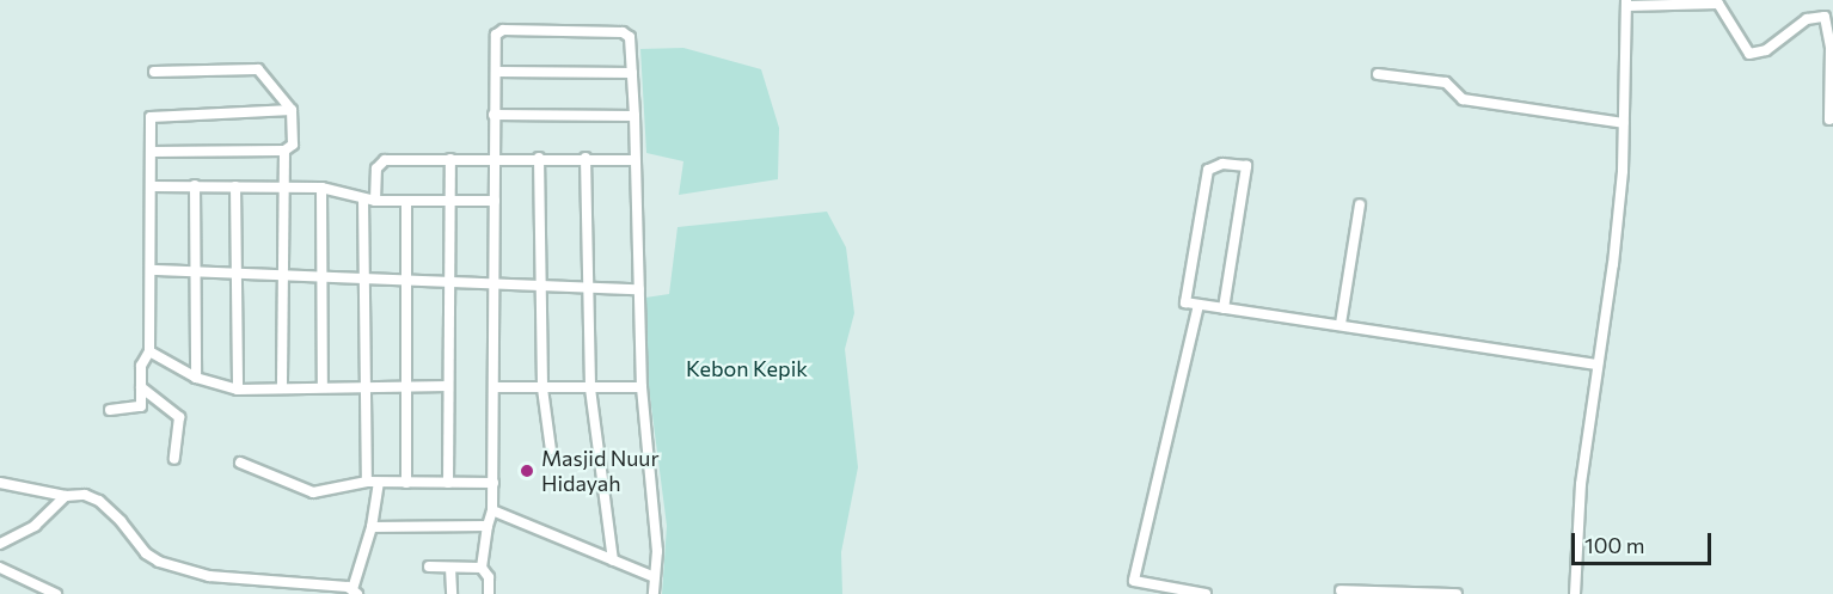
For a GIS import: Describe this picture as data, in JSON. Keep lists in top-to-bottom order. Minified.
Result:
{"parks":["Kebon Kepik"],"places":["Masjid Nuur Hidayah"],"scale_bar":"100 m"}
